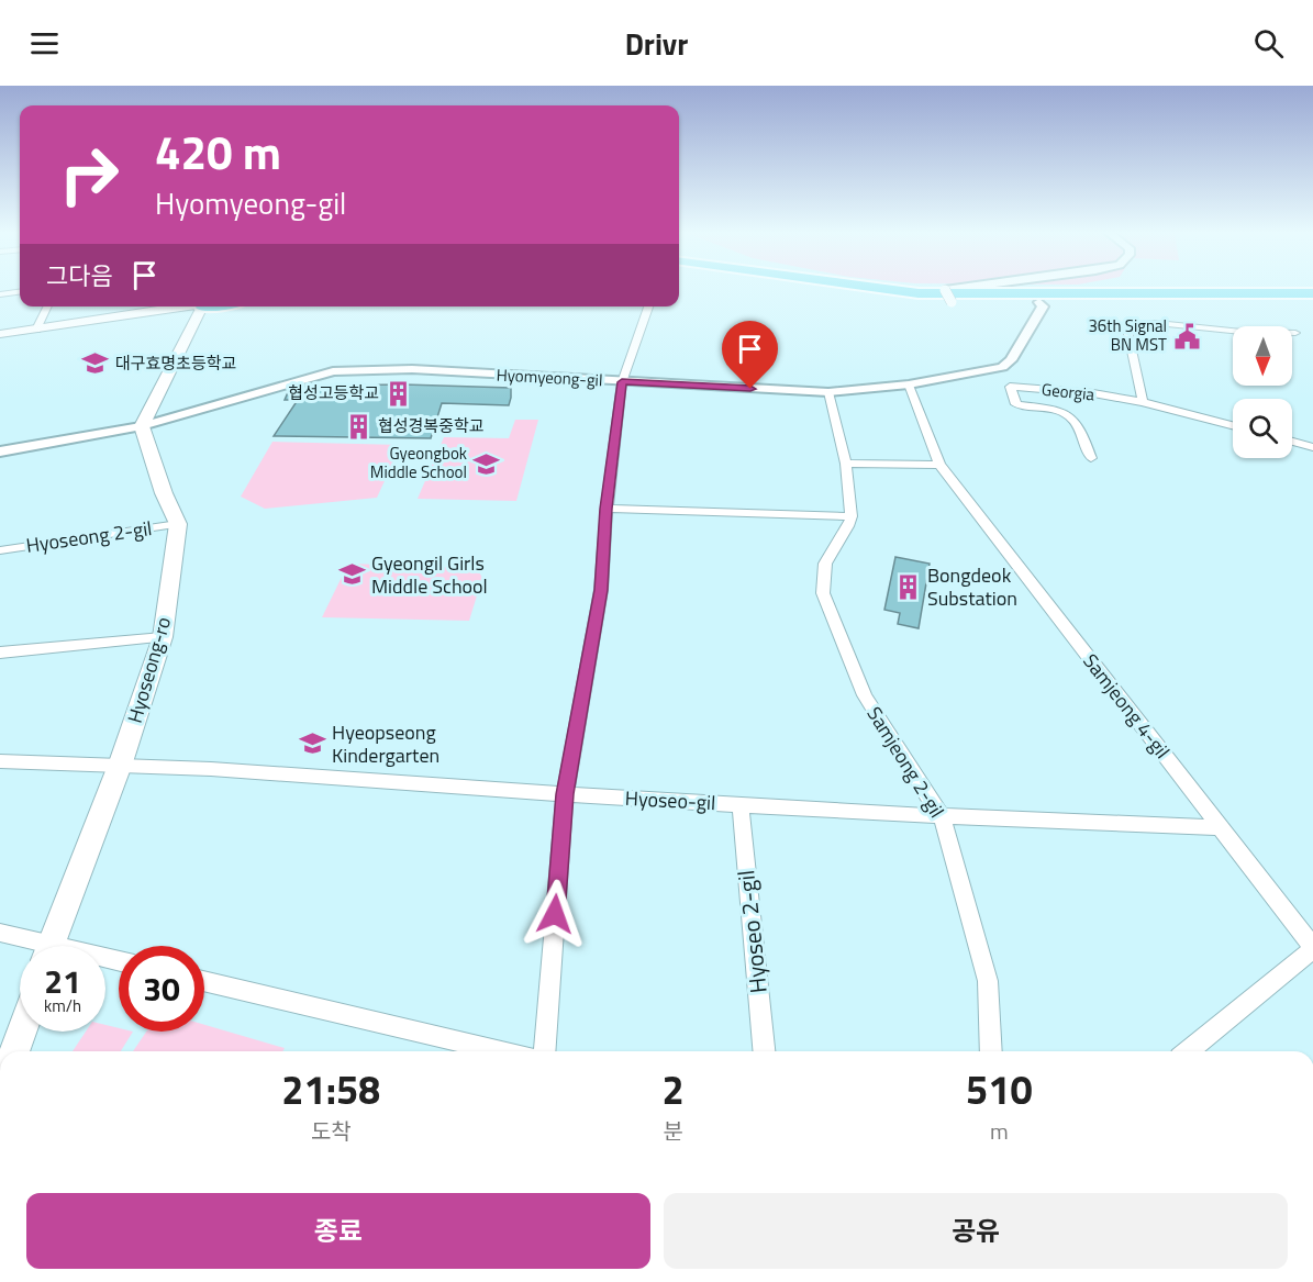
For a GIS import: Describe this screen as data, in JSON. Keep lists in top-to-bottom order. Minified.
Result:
{"streets":{"main road":["Hyoseong-ro"],"street":["Hyomyeong-gil","Georgia","Hyoseong 2-gil","Samjeong 4-gil","Samjeong 2-gil","Hyoseo-gil","Hyoseo 2-gil"]},"crossings":[["Hyomyeong-gil","Samjeong 4-gil"],["Hyoseong 2-gil","Hyoseong-ro"],["Hyoseong-ro","Hyoseo-gil"],["Samjeong 4-gil","Hyoseo-gil"],["Samjeong 2-gil","Hyoseo-gil"],["Hyoseo-gil","Hyoseo 2-gil"]],"places":{"public building":["36th Signal BN MST"],"school or university":["대구효명초등학교","Gyeongbok Middle School","Gyeongil Girls Middle School","Hyeopseong Kindergarten"],"building":["협성고등학교","협성경복중학교","Bongdeok Substation"]},"north":"bottom","page":{"header":"Drivr","turn":["420 m","Hyomyeong-gil"],"then":"그다음","speed":"21 km/h","limit":"30","eta":["21:58","도착","2","분","510","m"],"buttons":["종료","공유"]}}
